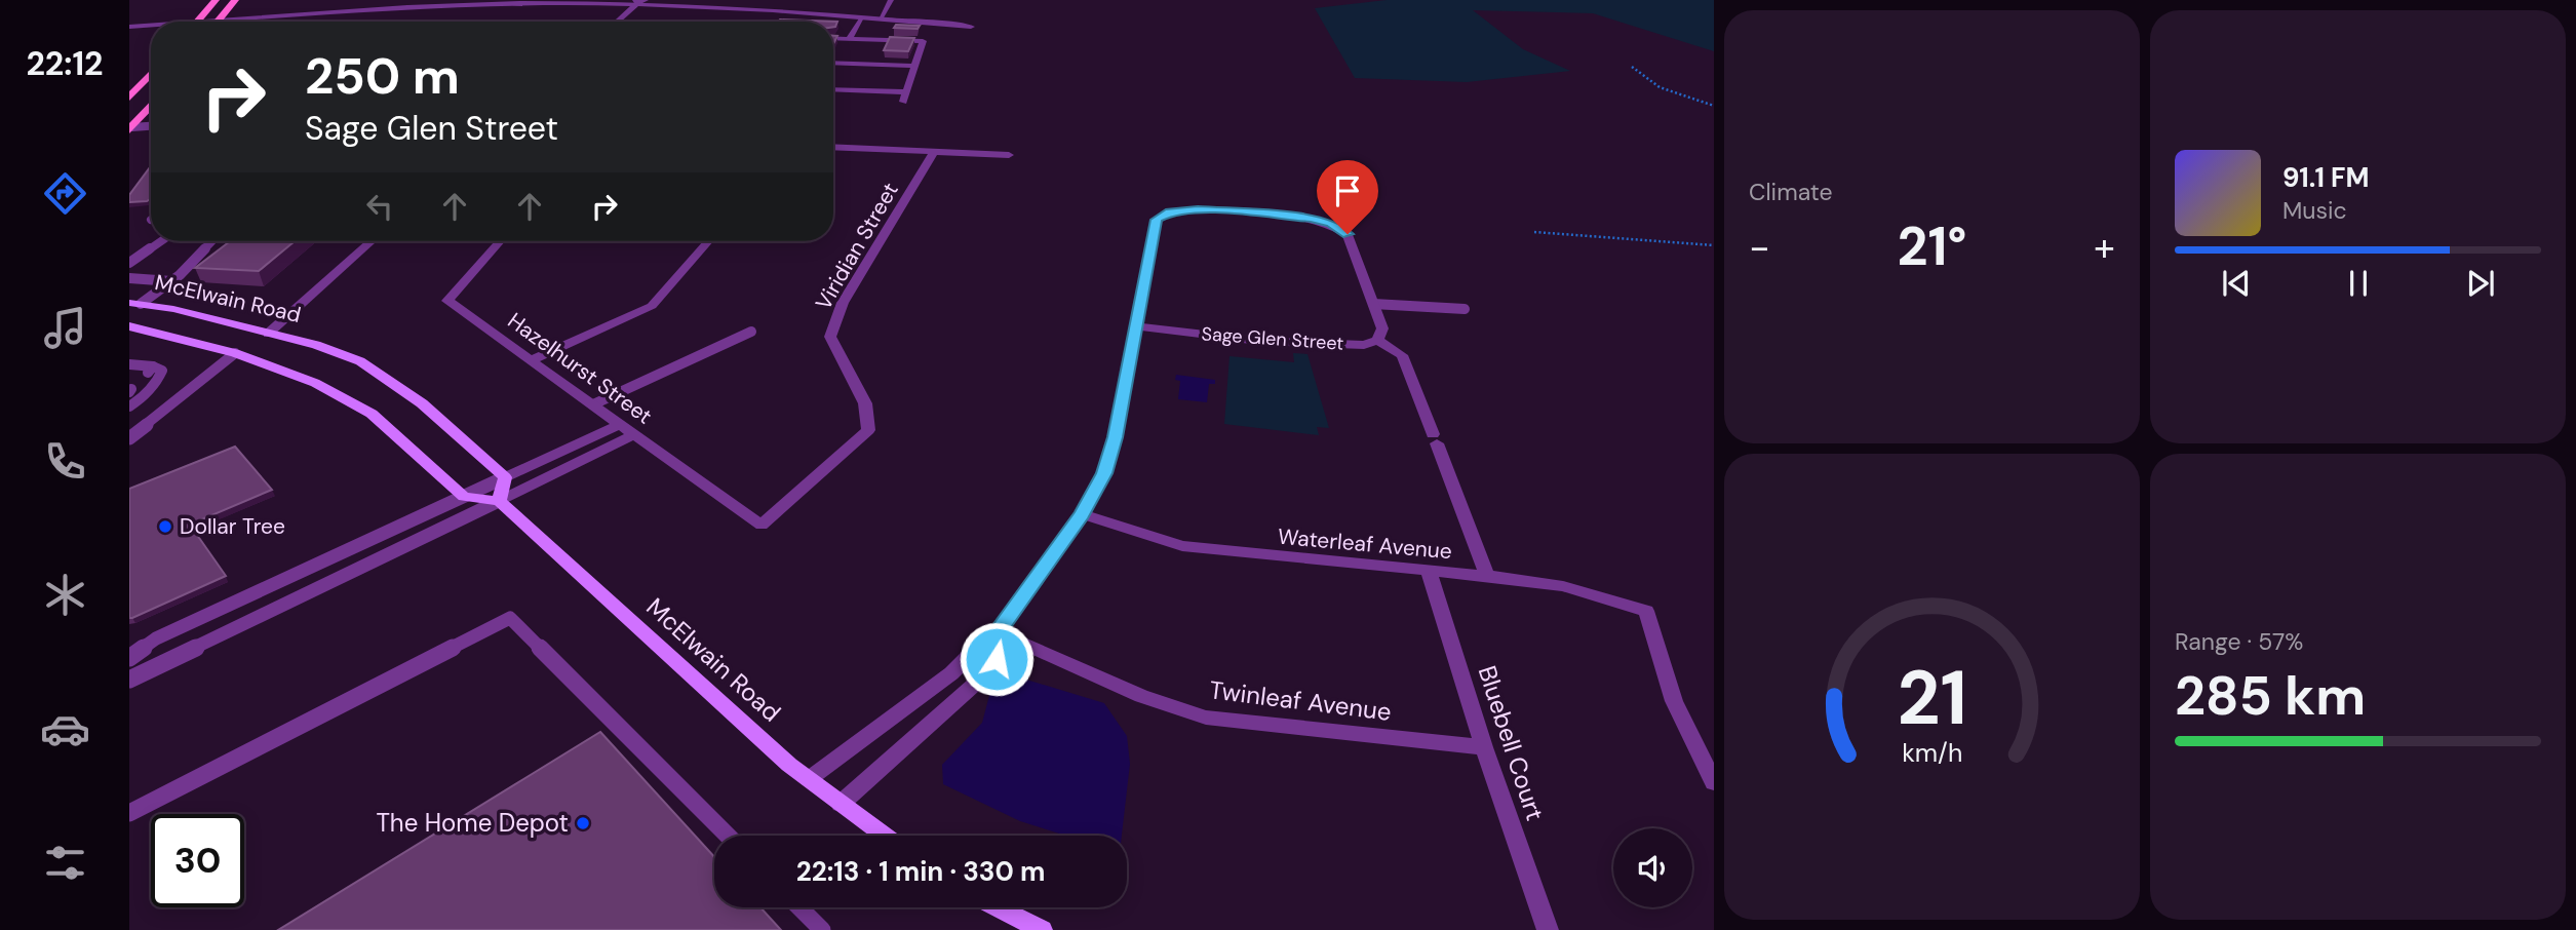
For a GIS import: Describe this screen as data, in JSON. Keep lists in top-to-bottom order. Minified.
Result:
{"streets":{"main road":["McElwain Road"],"street":["Viridian Street","Sage Glen Street","Hazelhurst Street","Waterleaf Avenue","Twinleaf Avenue","Bluebell Court"]},"crossings":[["Viridian Street","Hazelhurst Street"],["Waterleaf Avenue","Bluebell Court"],["Twinleaf Avenue","Bluebell Court"]],"places":["Dollar Tree","The Home Depot"],"page":{"tabs":"22:12","tile":["Climate",["Range · 57%","285 km"]],"turn":["250 m","Sage Glen Street"],"song":["91.1 FM","Music"],"heat":["−","21°","+"],"limit":"30","trip":"22:13 · 1 min · 330 m","gauge":["21","km/h"]}}
